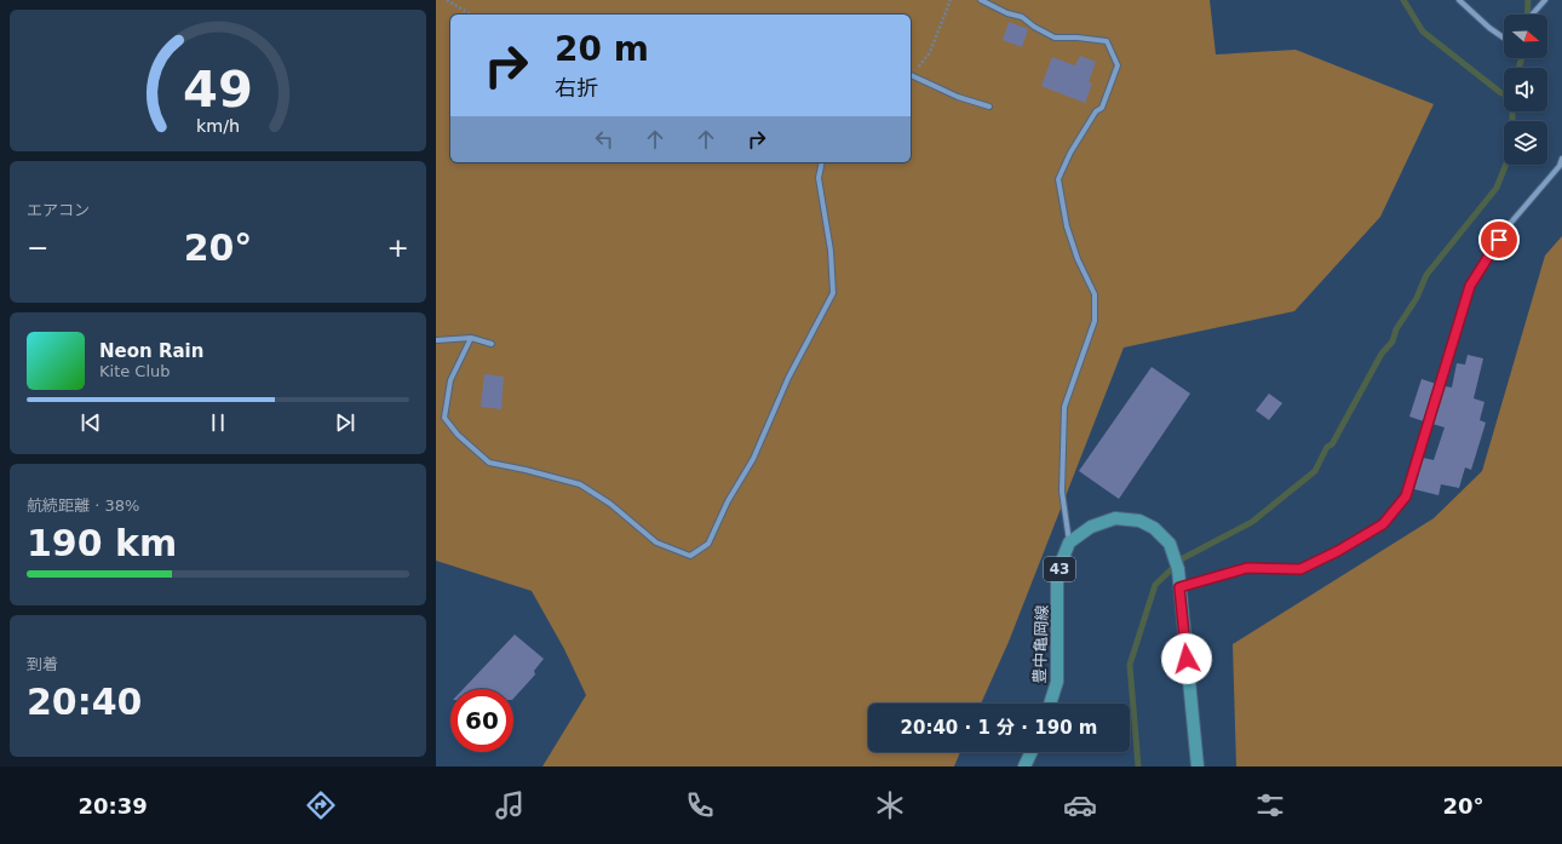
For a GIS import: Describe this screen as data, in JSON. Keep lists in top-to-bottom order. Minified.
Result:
{"streets":{"main road":["43","豊中亀岡線"]},"crossings":[["43","豊中亀岡線"]],"north":"right","page":{"turn":["20 m","右折"],"tile":["エアコン",["航続距離 · 38%","190 km"],["到着","20:40"]],"heat":["−","20°","+"],"song":["Neon Rain","Kite Club"],"limit":"60","trip":"20:40 · 1 分 · 190 m","tabs":["20:39","20°"],"gauge":["49","km/h"]}}
